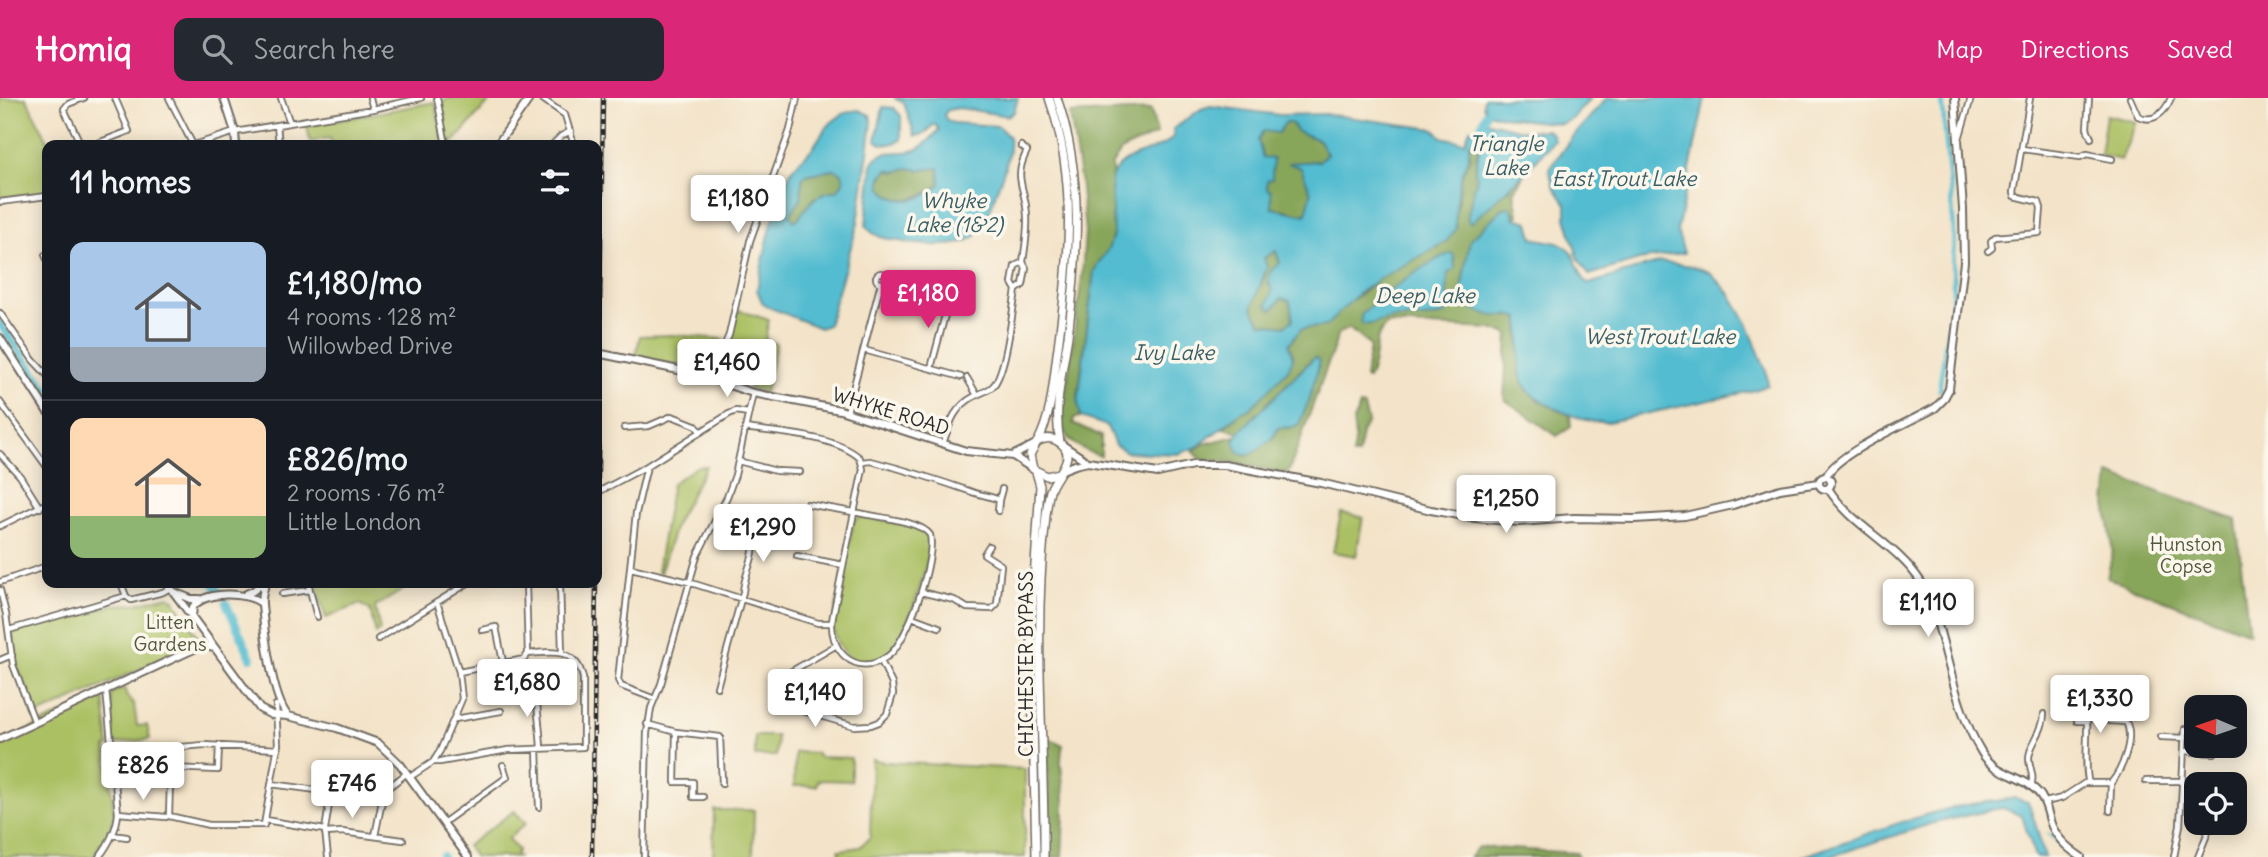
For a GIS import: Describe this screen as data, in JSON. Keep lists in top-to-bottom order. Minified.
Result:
{"streets":{"highway":["CHICHESTER BYPASS"],"main road":["WHYKE ROAD"]},"crossings":[["WHYKE ROAD","CHICHESTER BYPASS"]],"water":["Triangle Lake","East Trout Lake","Whyke Lake (1&2)","Deep Lake","West Trout Lake","Ivy Lake"],"parks":["Hunston Copse","Litten Gardens"],"north":"left","page":{"header":"Homiq","search":"Search here","nav":["Map","Directions","Saved"],"heading":"11 homes","price":["£1,180","£1,180","£1,460","£1,250","£1,290","£1,110","£1,680","£1,140","£1,330","£826","£746"],"list":[{"name":"£1,180/mo","note":"4 rooms · 128 m² · Willowbed Drive"},{"name":"£826/mo","note":"2 rooms · 76 m² · Little London"}]}}
